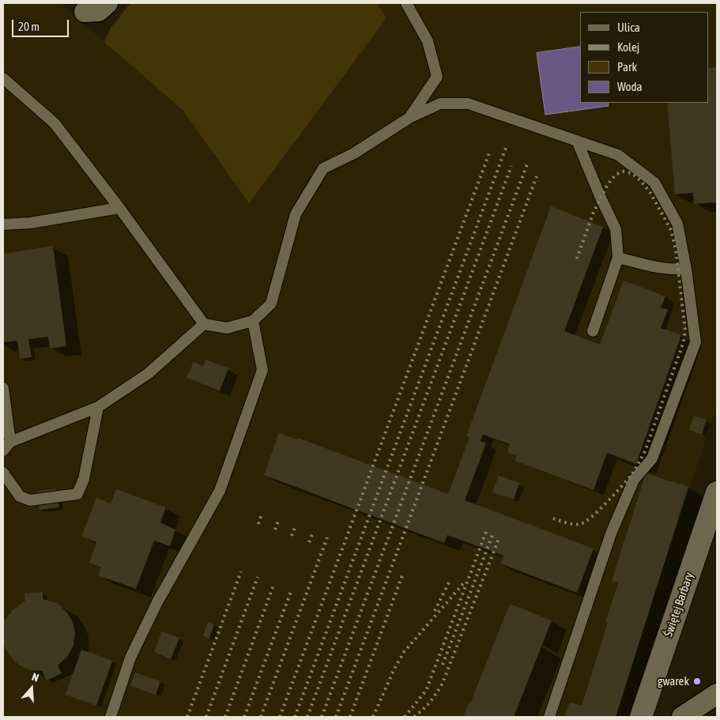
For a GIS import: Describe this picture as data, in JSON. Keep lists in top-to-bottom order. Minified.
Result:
{"streets":{"street":["Świętej Barbary"]},"places":["gwarek"],"legend":["Ulica","Kolej","Park","Woda"],"scale_bar":"20 m","north":"top"}
